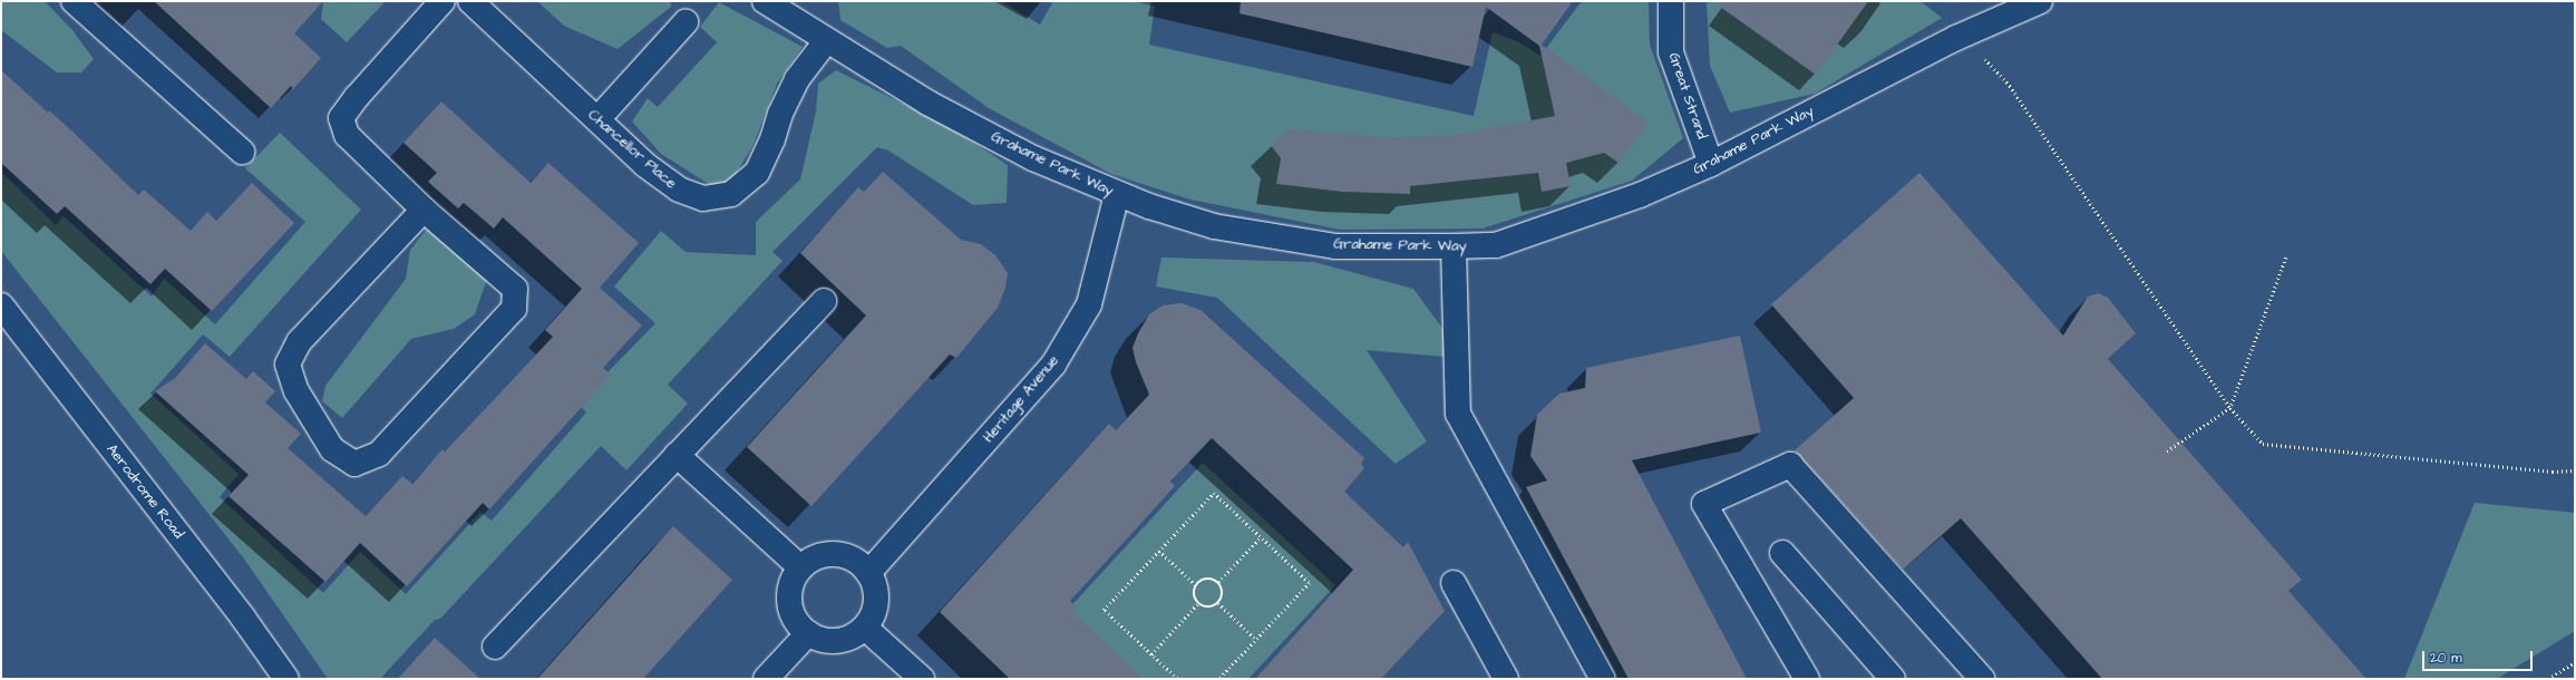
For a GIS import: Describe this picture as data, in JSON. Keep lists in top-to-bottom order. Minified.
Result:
{"streets":{"street":["Great Strand","Grahame Park Way","Chancellor Place","Heritage Avenue","Aerodrome Road"]},"crossings":[["Great Strand","Grahame Park Way"],["Grahame Park Way","Chancellor Place"],["Grahame Park Way","Heritage Avenue"]],"scale_bar":"20 m"}
